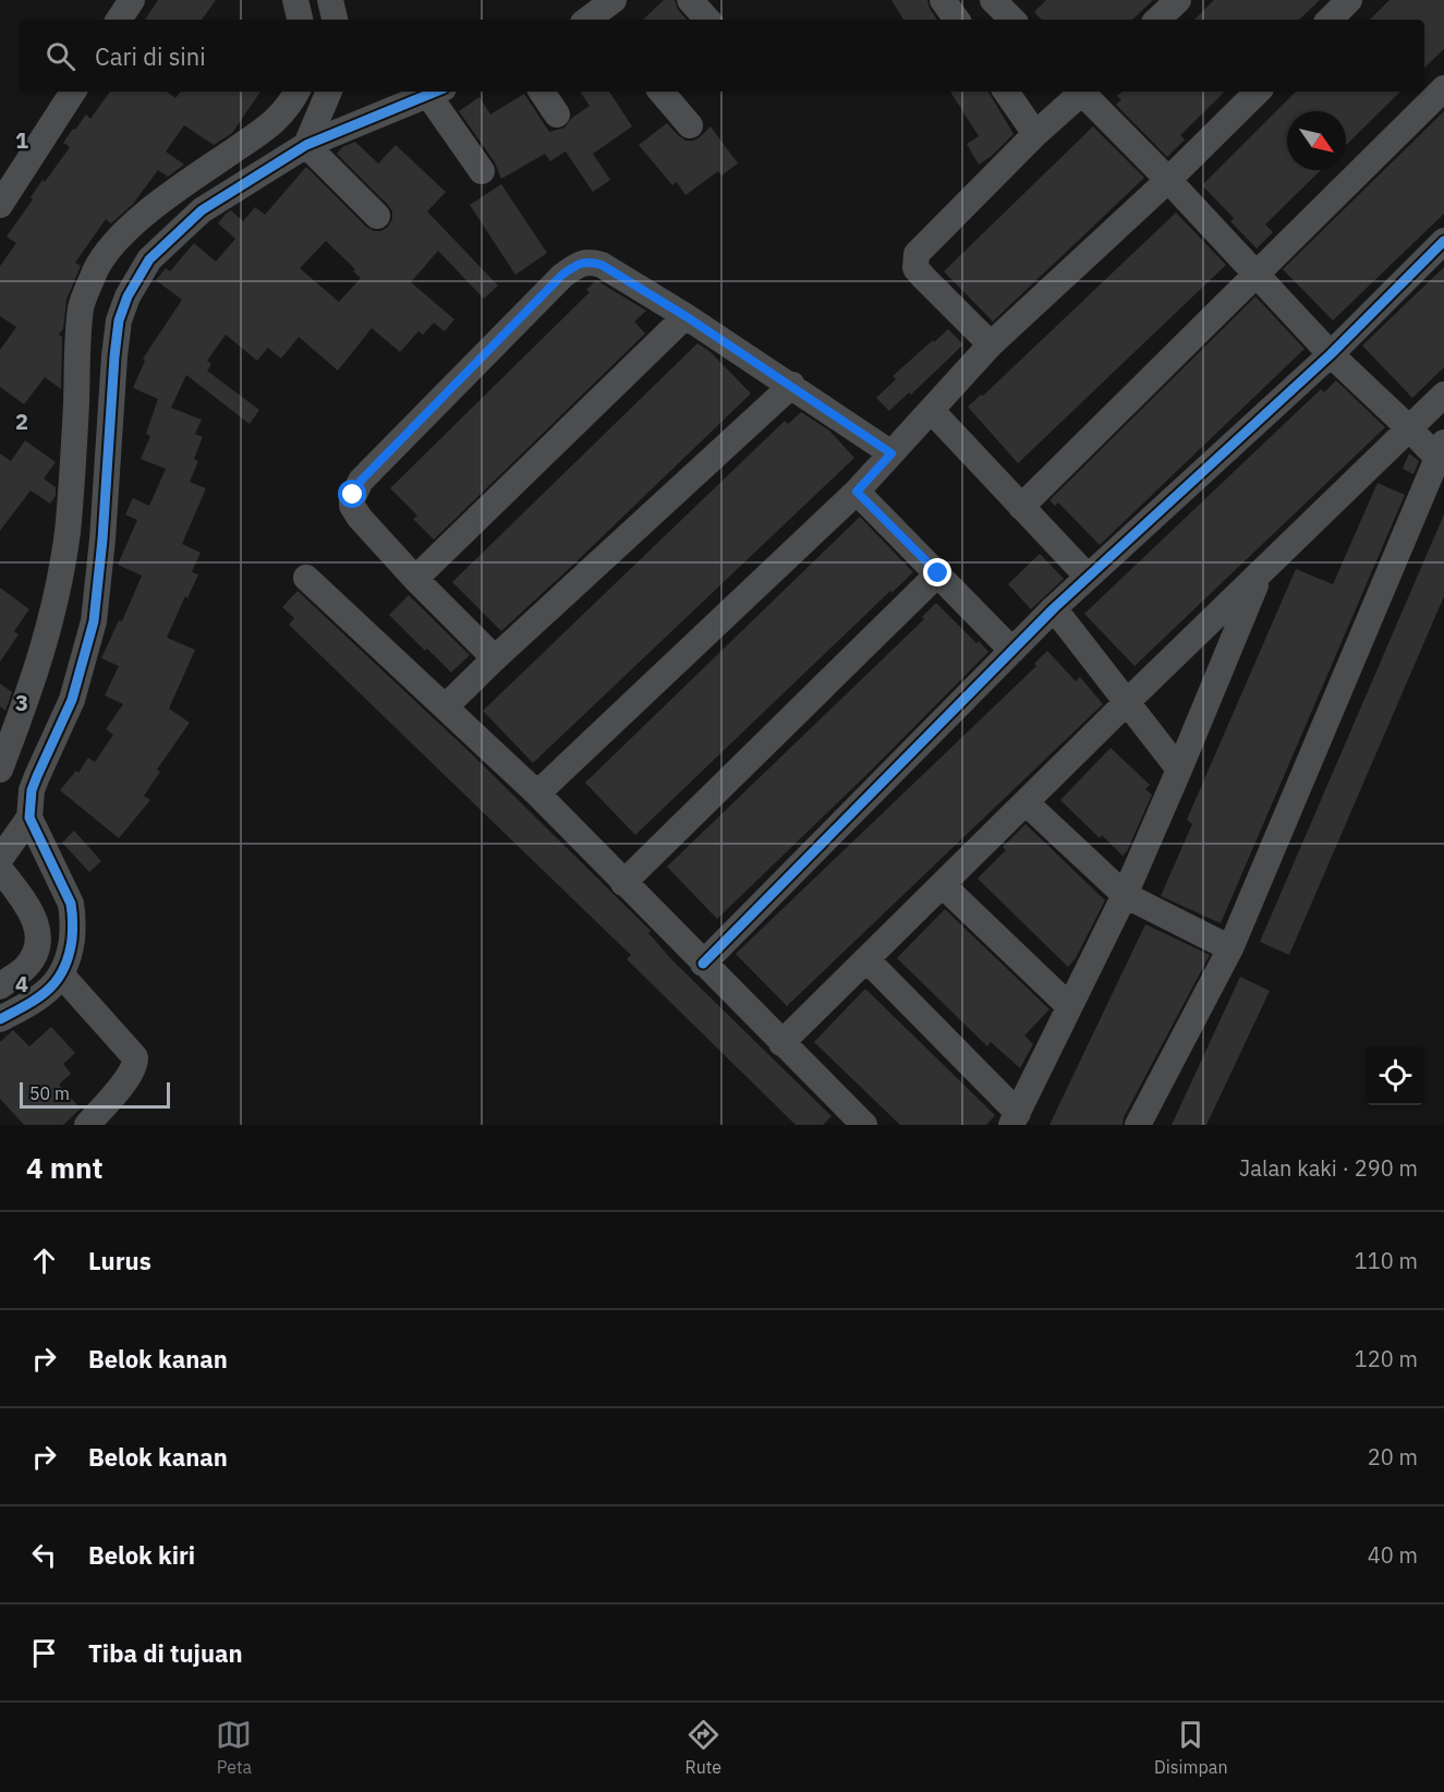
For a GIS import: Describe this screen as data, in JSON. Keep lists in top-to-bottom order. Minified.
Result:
{"scale_bar":"50 m","north":"bottom right","page":{"search":"Cari di sini","scale":"50 m","heading":["4 mnt","Jalan kaki · 290 m"],"list":[["Lurus","110 m"],["Belok kanan","120 m"],["Belok kanan","20 m"],["Belok kiri","40 m"],"Tiba di tujuan"],"nav":["Peta","Rute","Disimpan"]},"grid":{"rows":["1","2","3","4"]}}
